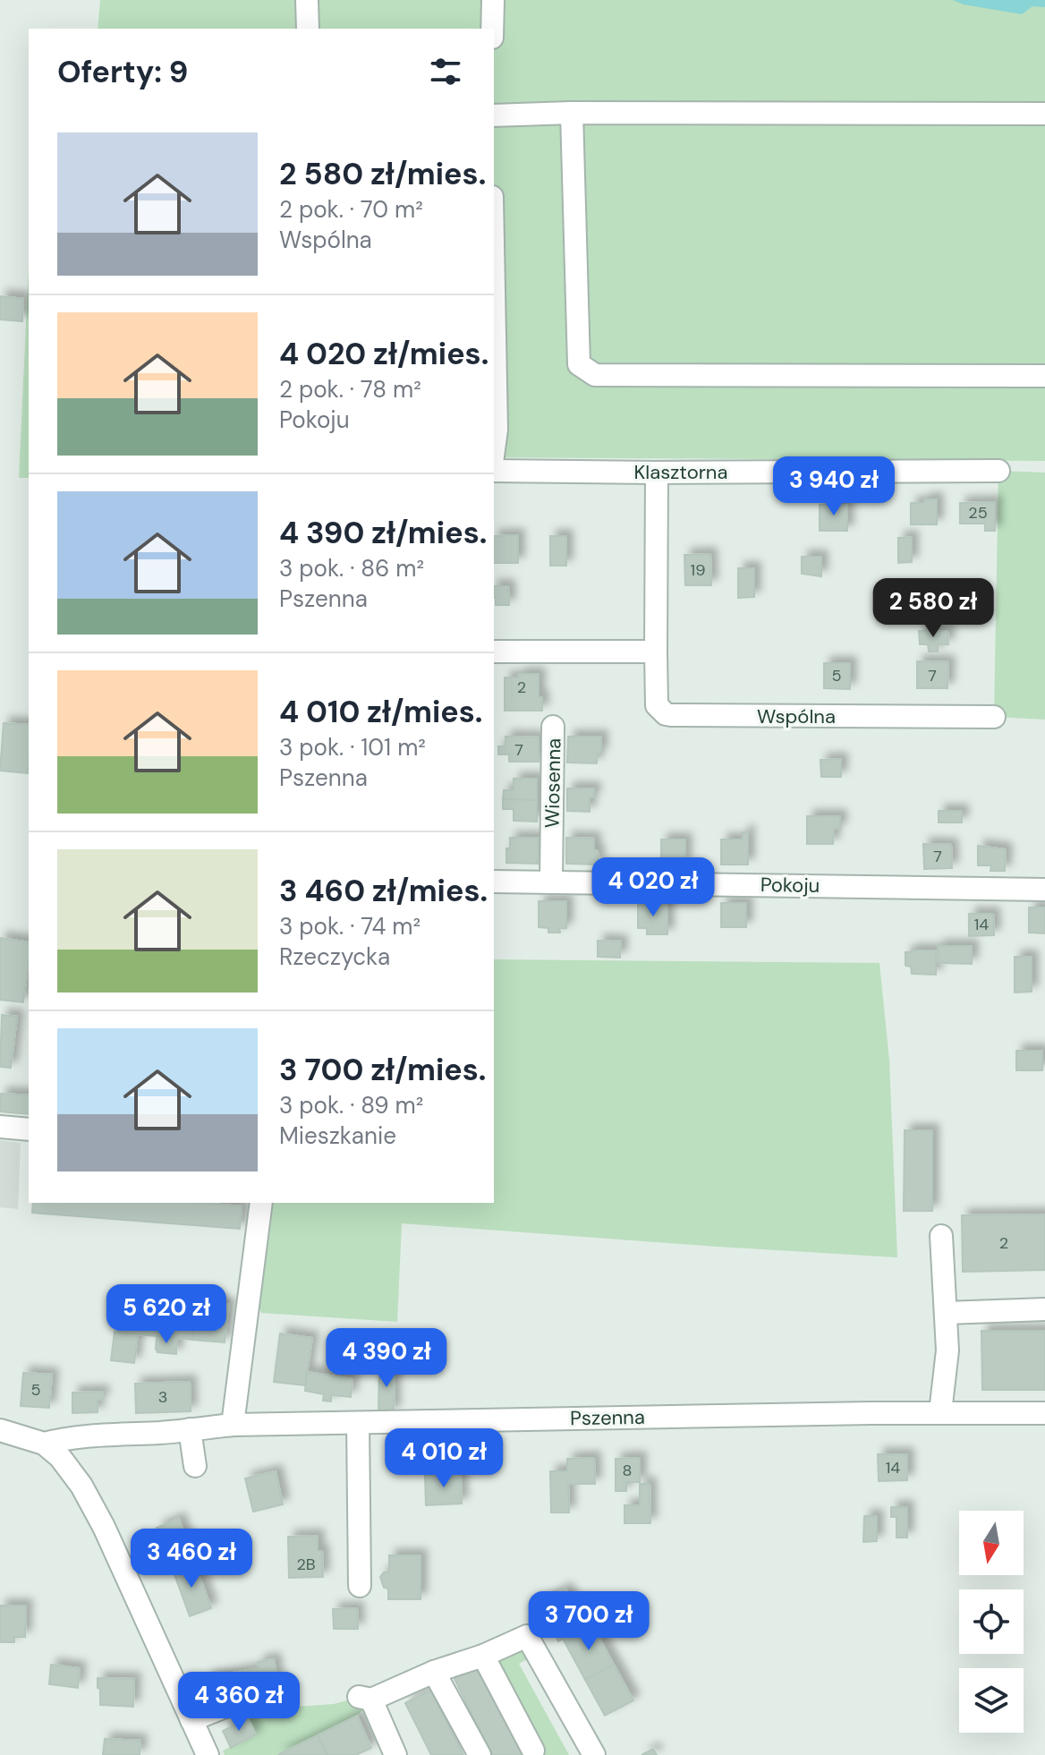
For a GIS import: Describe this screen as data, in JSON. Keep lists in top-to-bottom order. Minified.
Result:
{"streets":{"street":["Klasztorna","Wspólna","Wiosenna","Pokoju","Pszenna"]},"crossings":[["Klasztorna","Wspólna"],["Wiosenna","Pokoju"]],"house_numbers":["25","19","5","7","2","7","7","14","2","5","3","14","8","2B"],"north":"bottom","page":{"heading":"Oferty: 9","list":[{"name":"2 580 zł/mies.","note":"2 pok. · 70 m² · Wspólna"},{"name":"4 020 zł/mies.","note":"2 pok. · 78 m² · Pokoju"},{"name":"4 390 zł/mies.","note":"3 pok. · 86 m² · Pszenna"},{"name":"4 010 zł/mies.","note":"3 pok. · 101 m² · Pszenna"},{"name":"3 460 zł/mies.","note":"3 pok. · 74 m² · Rzeczycka"},{"name":"3 700 zł/mies.","note":"3 pok. · 89 m² · Mieszkanie"}],"price":["3 940 zł","2 580 zł","4 020 zł","5 620 zł","4 390 zł","4 010 zł","3 460 zł","3 700 zł","4 360 zł"]}}
